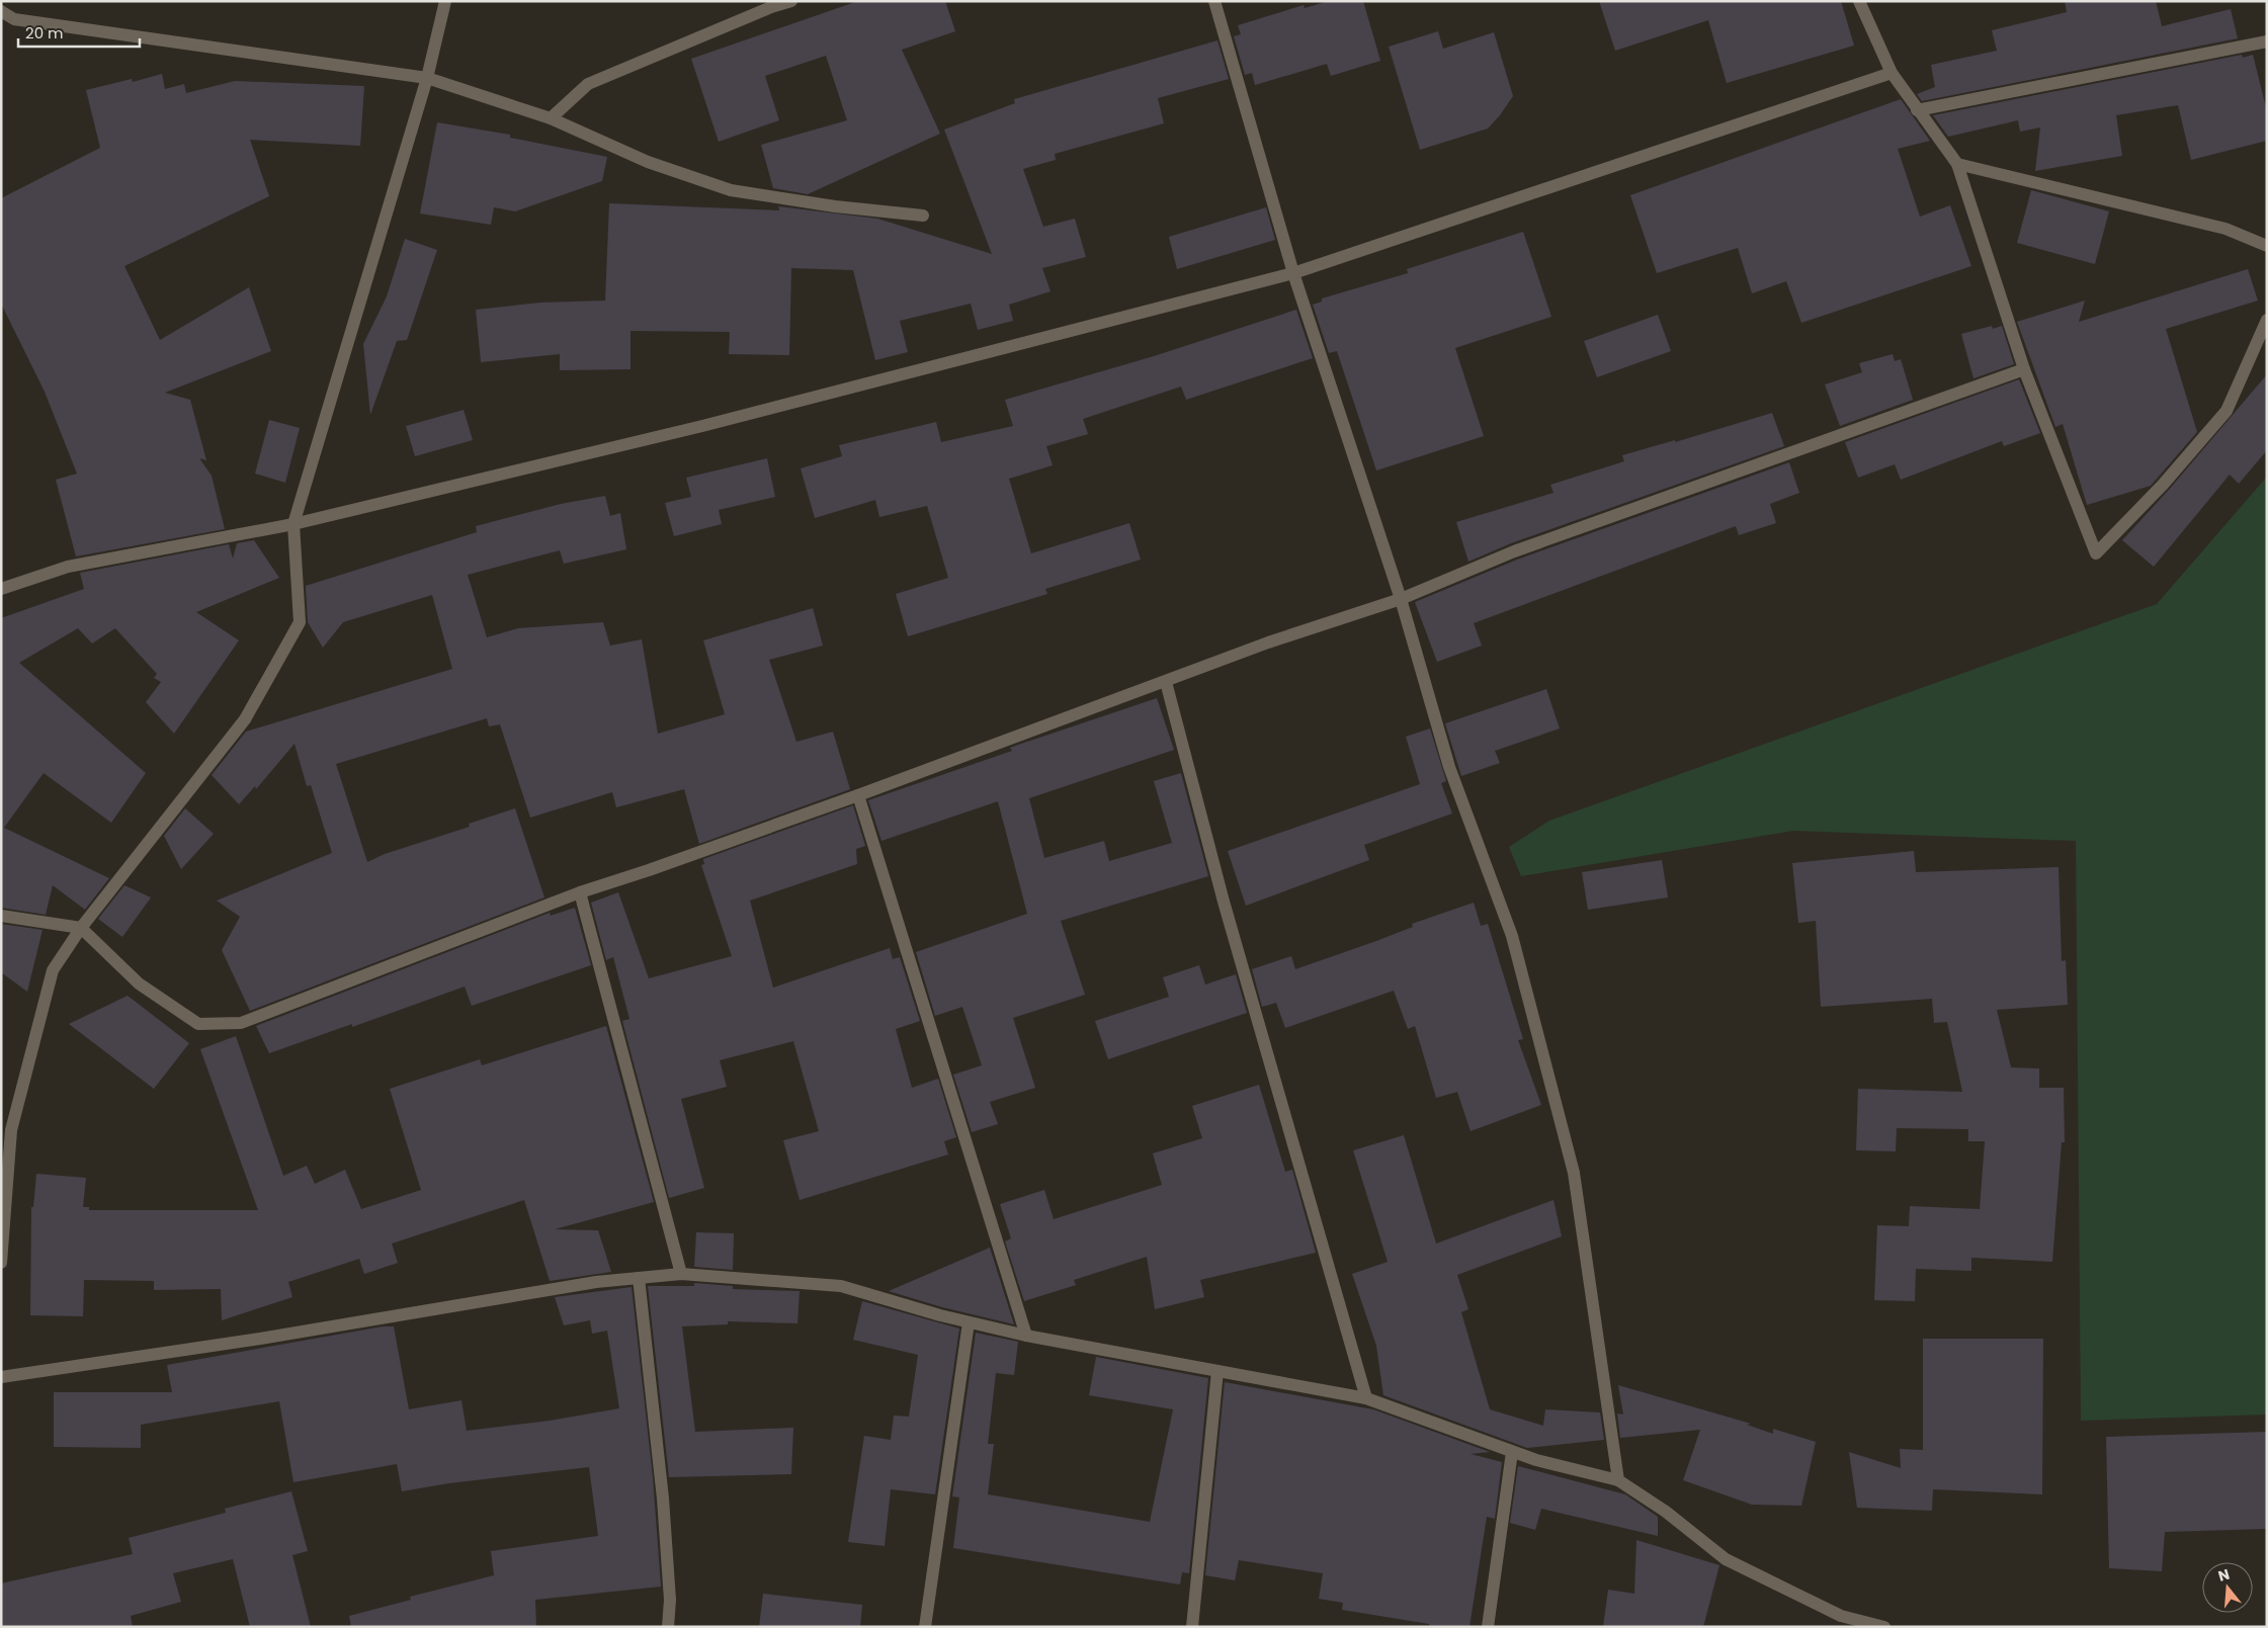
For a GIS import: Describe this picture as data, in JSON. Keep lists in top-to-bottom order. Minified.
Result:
{"scale_bar":"20 m","north":"top"}
